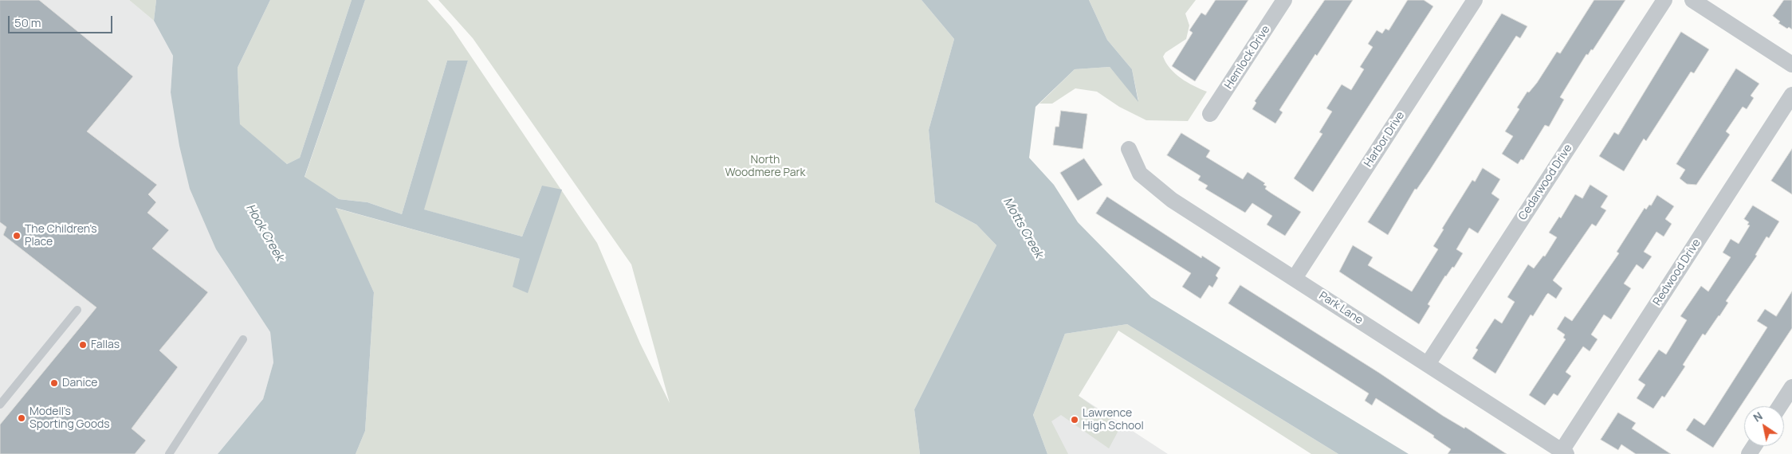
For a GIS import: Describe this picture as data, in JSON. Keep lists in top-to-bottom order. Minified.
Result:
{"streets":{"street":["Hemlock Drive","Harbor Drive","Cedarwood Drive","Redwood Drive","Park Lane"]},"crossings":[["Harbor Drive","Park Lane"],["Cedarwood Drive","Park Lane"],["Redwood Drive","Park Lane"]],"water":["Motts Creek","Hook Creek"],"parks":["North Woodmere Park"],"places":["The Children's Place","Fallas","Danice","Modell's Sporting Goods","Lawrence High School"],"scale_bar":"50 m","north":"top left"}
